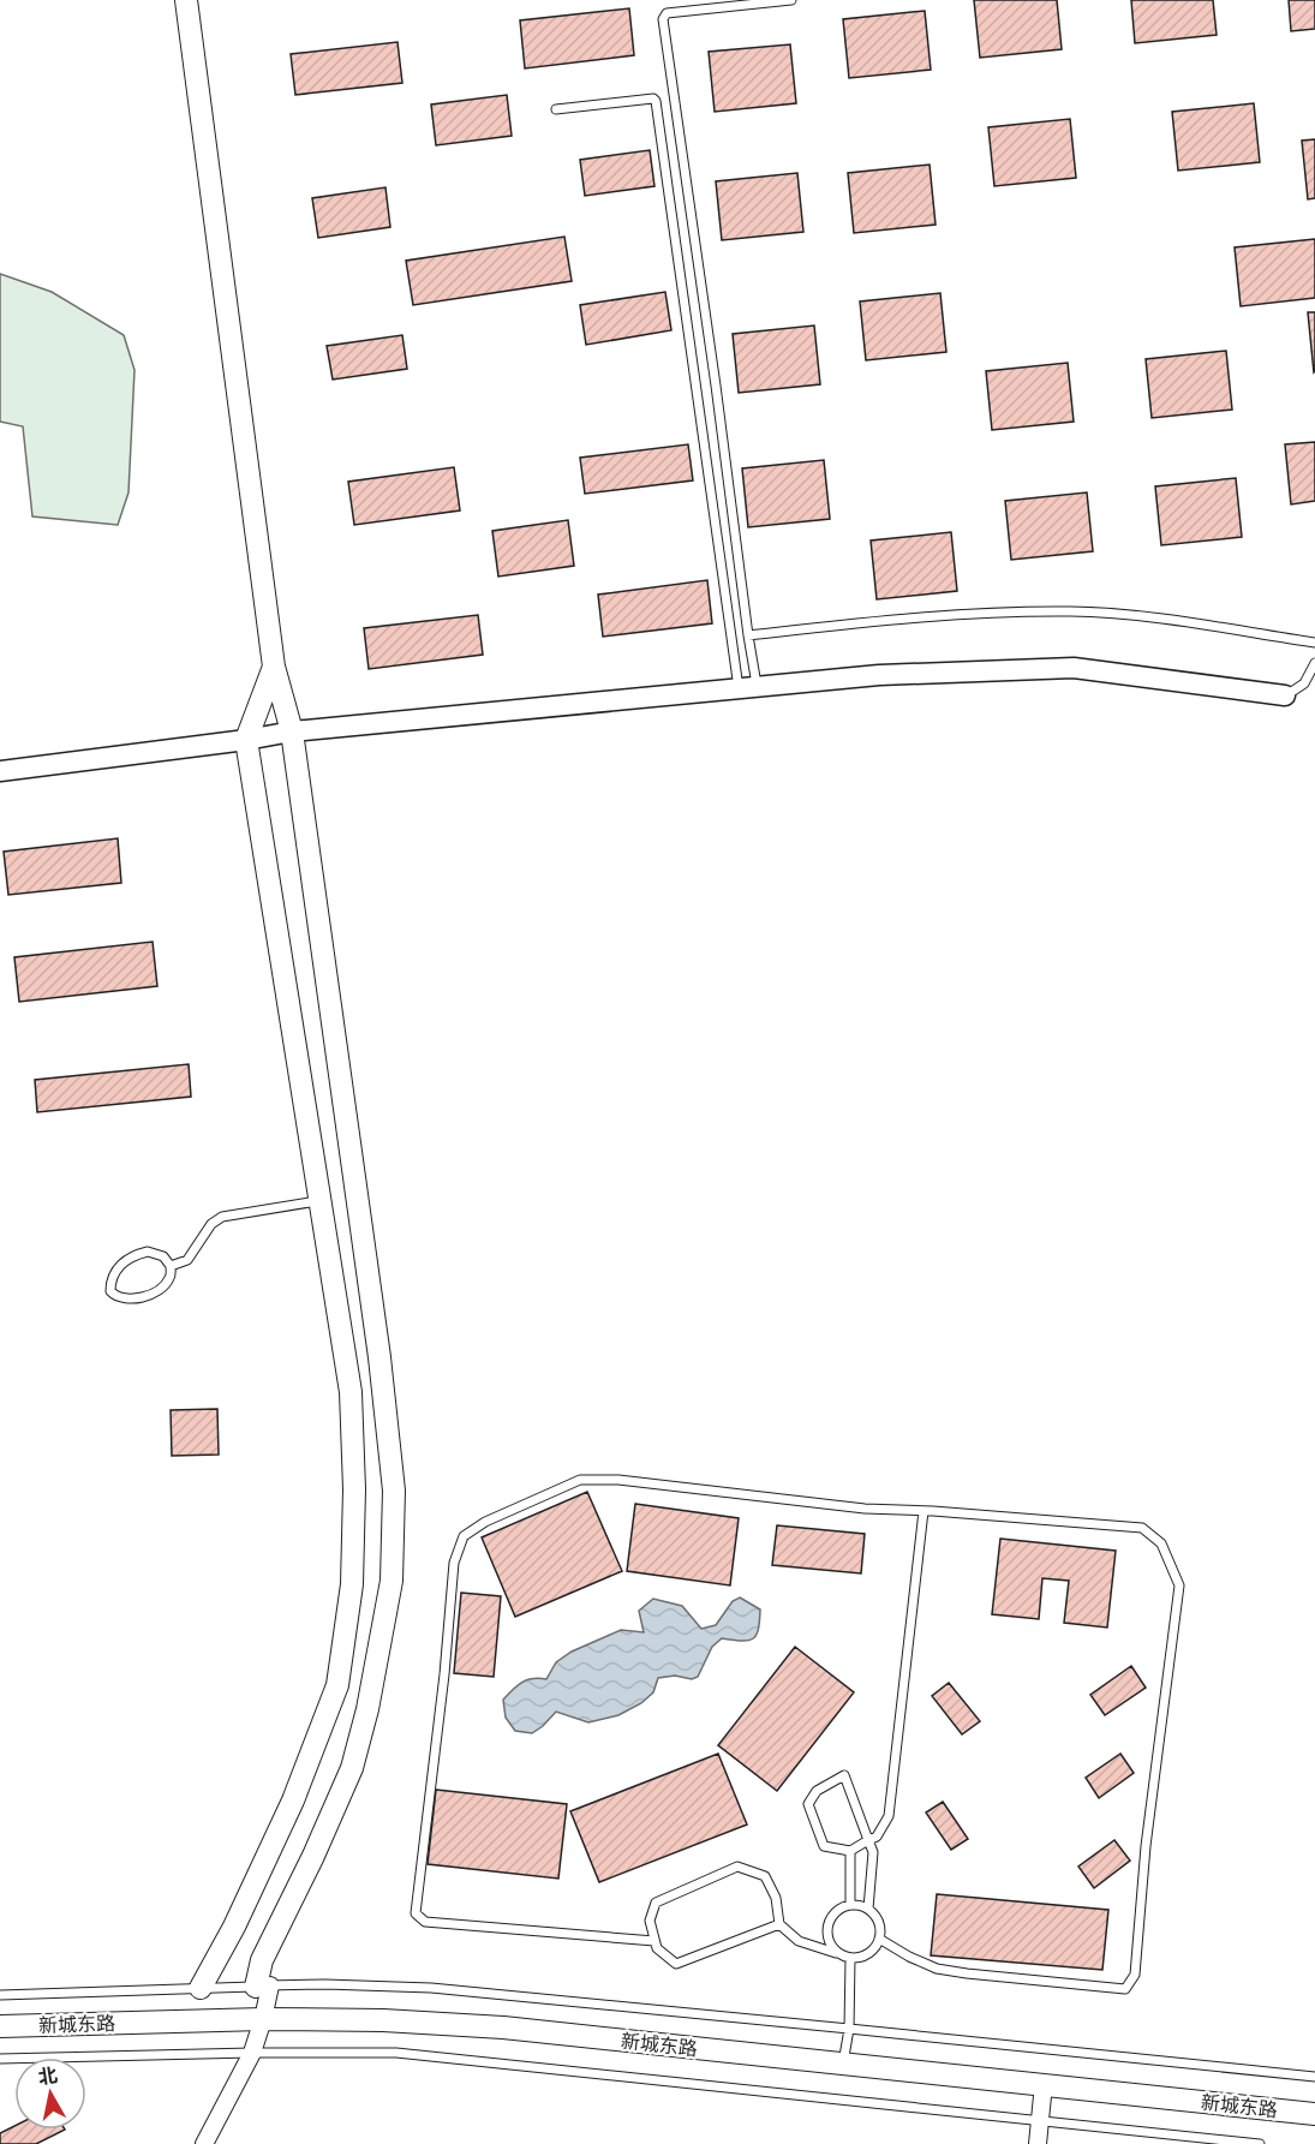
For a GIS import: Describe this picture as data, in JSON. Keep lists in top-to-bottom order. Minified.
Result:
{"streets":{"main road":["新城东路"]},"north":"top"}
